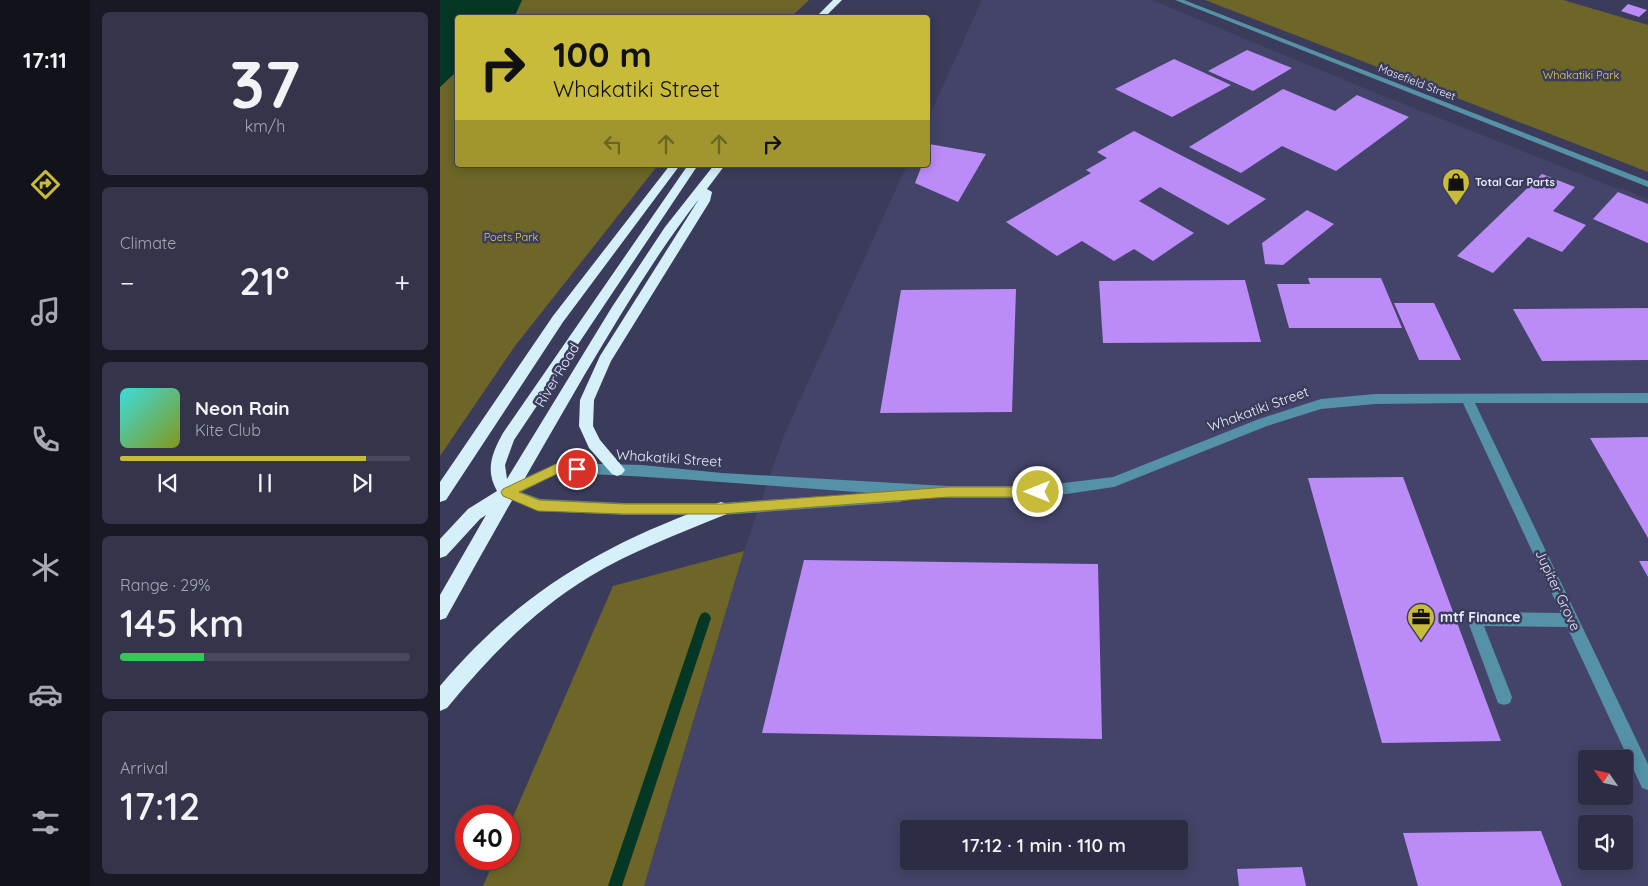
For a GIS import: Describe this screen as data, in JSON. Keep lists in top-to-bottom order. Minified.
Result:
{"streets":{"highway":["River Road"],"street":["Masefield Street","Whakatiki Street","Jupiter Grove"]},"crossings":[["River Road","Whakatiki Street"],["Whakatiki Street","Jupiter Grove"]],"parks":["Whakatiki Park","Poets Park"],"places":{"shop":["Total Car Parts"],"office":["mtf Finance"]},"north":"top left","page":{"tabs":"17:11","tile":[["37","km/h"],"Climate",["Range · 29%","145 km"],["Arrival","17:12"]],"turn":["100 m","Whakatiki Street"],"heat":["−","21°","+"],"song":["Neon Rain","Kite Club"],"limit":"40","trip":"17:12 · 1 min · 110 m"}}
